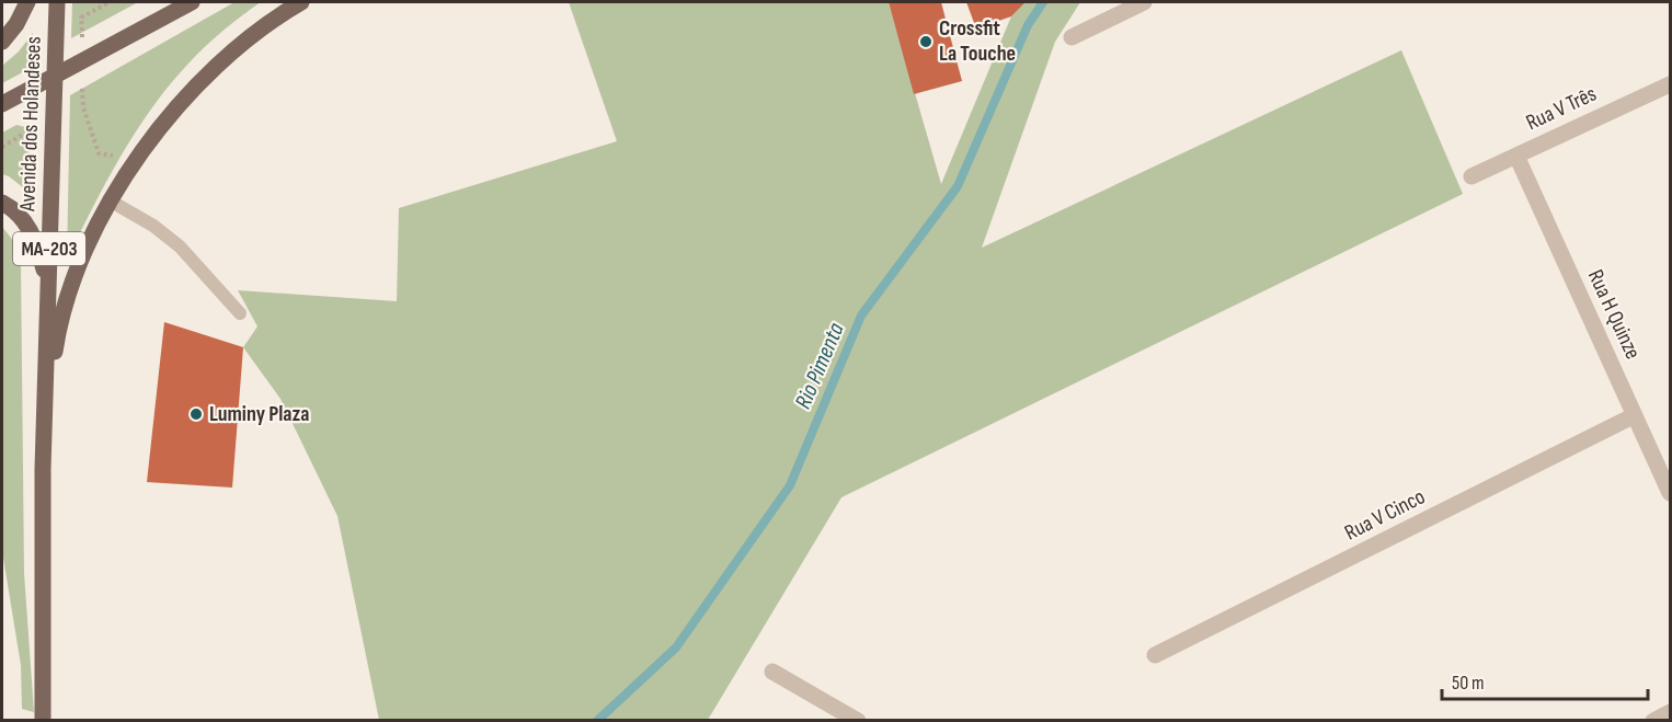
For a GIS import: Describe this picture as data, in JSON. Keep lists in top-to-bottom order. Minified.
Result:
{"streets":{"main road":["Avenida dos Holandeses","MA-203"],"street":["Rua V Três","Rua H Quinze","Rua V Cinco"]},"crossings":[["Rua V Três","Rua H Quinze"],["Rua H Quinze","Rua V Cinco"]],"water":["Rio Pimenta"],"places":["Crossfit La Touche","Luminy Plaza"],"scale_bar":"50 m"}
